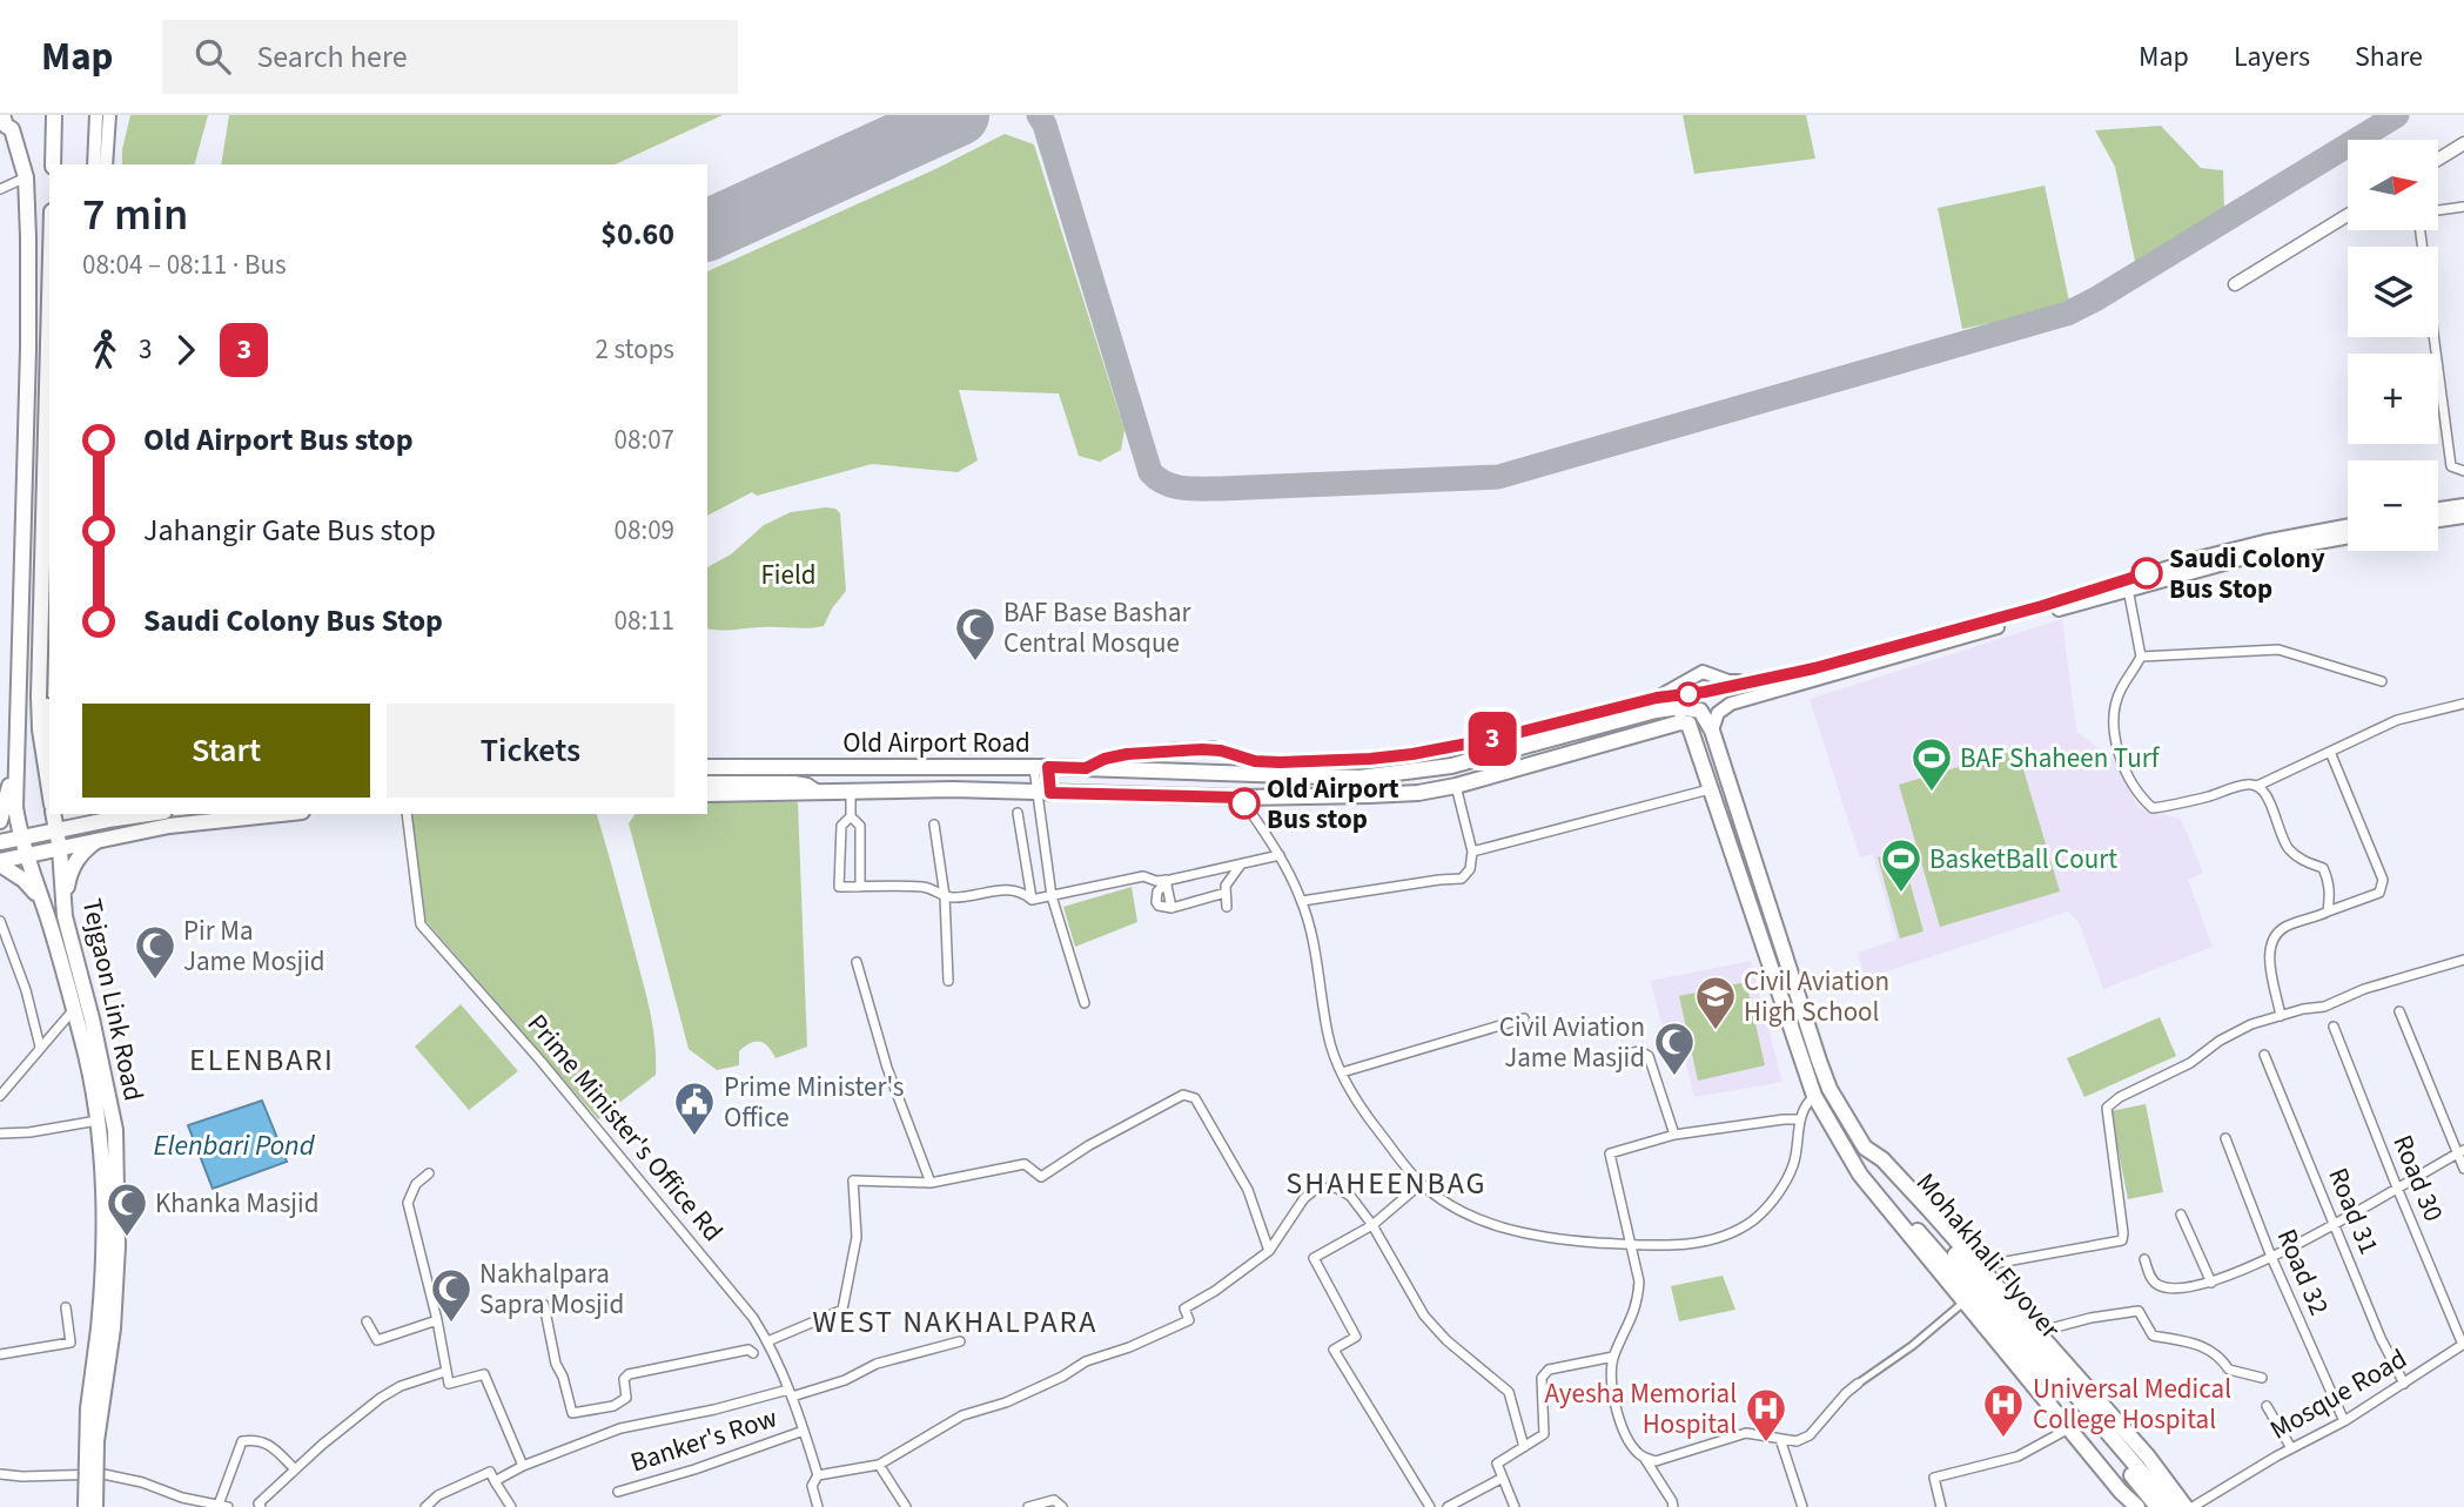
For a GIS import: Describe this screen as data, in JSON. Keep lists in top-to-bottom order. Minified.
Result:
{"streets":{"main road":["Old Airport Road","Tejgaon Link Road","Mohakhali Flyover"],"street":["Prime Minister's Office Rd","Road 30","Road 31","Road 32","Mosque Road","Banker's Row"]},"crossings":[["Prime Minister's Office Rd","Banker's Row"],["Road 30","Mosque Road"],["Road 31","Mosque Road"],["Road 32","Mosque Road"]],"districts":["ELENBARI","SHAHEENBAG","WEST NAKHALPARA"],"water":["Elenbari Pond"],"parks":["Field"],"places":{"other":["Saudi Colony Bus Stop","Old Airport Bus stop"],"mosque":["BAF Base Bashar Central Mosque","Pir Ma Jame Mosjid","Civil Aviation Jame Masjid","Khanka Masjid","Nakhalpara Sapra Mosjid"],"sports":["BAF Shaheen Turf","BasketBall Court"],"school or university":["Civil Aviation High School"],"public building":["Prime Minister's Office"],"hospital":["Universal Medical College Hospital","Ayesha Memorial Hospital"]},"lines":["bus line 3"],"north":"right","page":{"header":"Map","search":"Search here","nav":["Map","Layers","Share"],"on_map":"3","map_buttons":["+","−"],"heading":["7 min","08:04 – 08:11 · Bus","$0.60"],"legs":["3","3","2 stops"],"list":[{"name":"Old Airport Bus stop","value":"08:07"},{"name":"Jahangir Gate Bus stop","value":"08:09"},{"name":"Saudi Colony Bus Stop","value":"08:11"}],"buttons":["Start","Tickets"]}}
